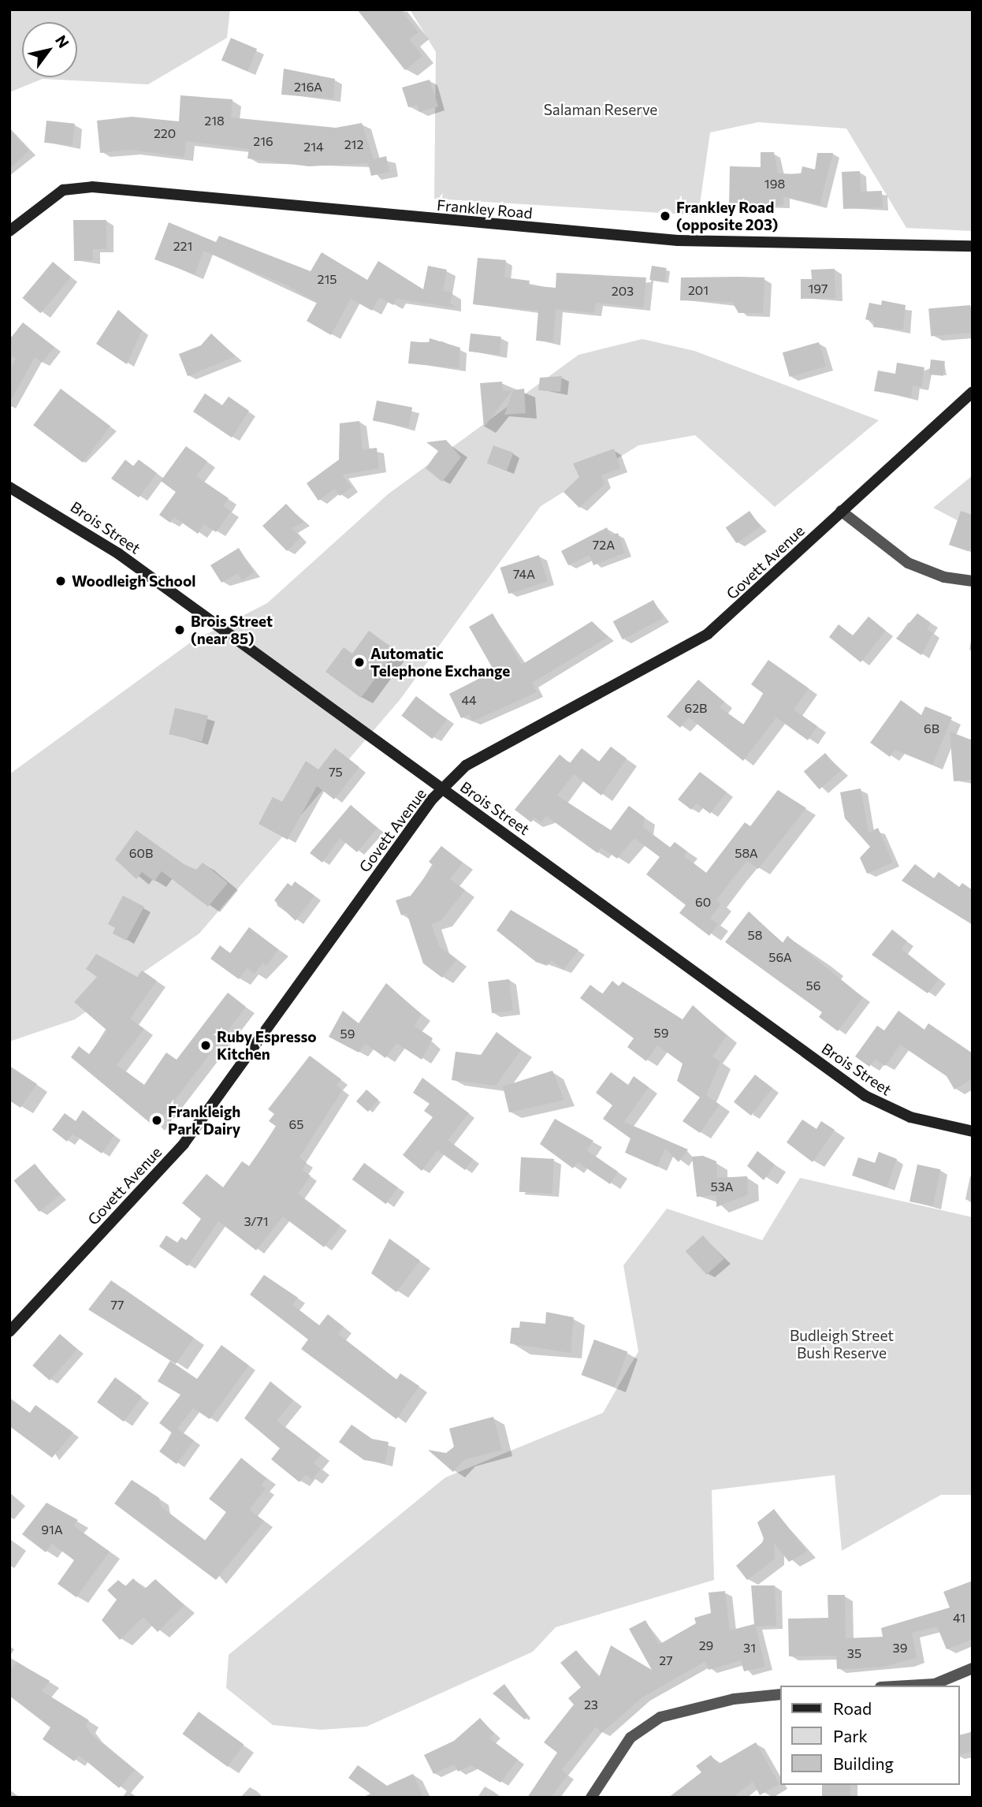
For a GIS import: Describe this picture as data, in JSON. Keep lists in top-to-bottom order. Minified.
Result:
{"streets":{"street":["Frankley Road","Brois Street","Govett Avenue"]},"crossings":[["Brois Street","Govett Avenue"]],"parks":["Salaman Reserve","Budleigh Street Bush Reserve"],"places":["Frankley Road (opposite 203)","Woodleigh School","Brois Street (near 85)","Automatic Telephone Exchange","Ruby Espresso Kitchen","Frankleigh Park Dairy"],"house_numbers":["216A","218","220","216","212","214","198","221","215","197","201","203","72A","74A","44","62B","6B","75","60B","58A","60","58","56A","56","59","59","65","53A","3/71","77","91A","41","29","31","39","35","27","23"],"legend":["Road","Park","Building"],"north":"top right"}
